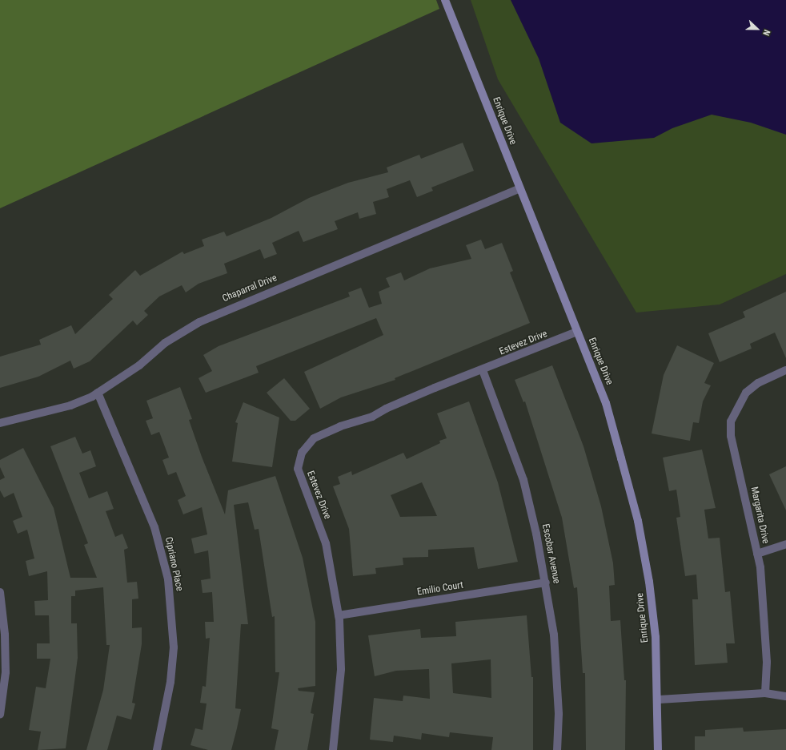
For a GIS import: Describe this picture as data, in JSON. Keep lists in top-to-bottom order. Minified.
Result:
{"streets":{"street":["Enrique Drive","Chaparral Drive","Estevez Drive","Margarita Drive","Escobar Avenue","Cipriano Place","Emilio Court"]},"crossings":[["Enrique Drive","Chaparral Drive"],["Enrique Drive","Estevez Drive"],["Chaparral Drive","Cipriano Place"],["Estevez Drive","Escobar Avenue"],["Estevez Drive","Emilio Court"],["Escobar Avenue","Emilio Court"]],"north":"right"}
